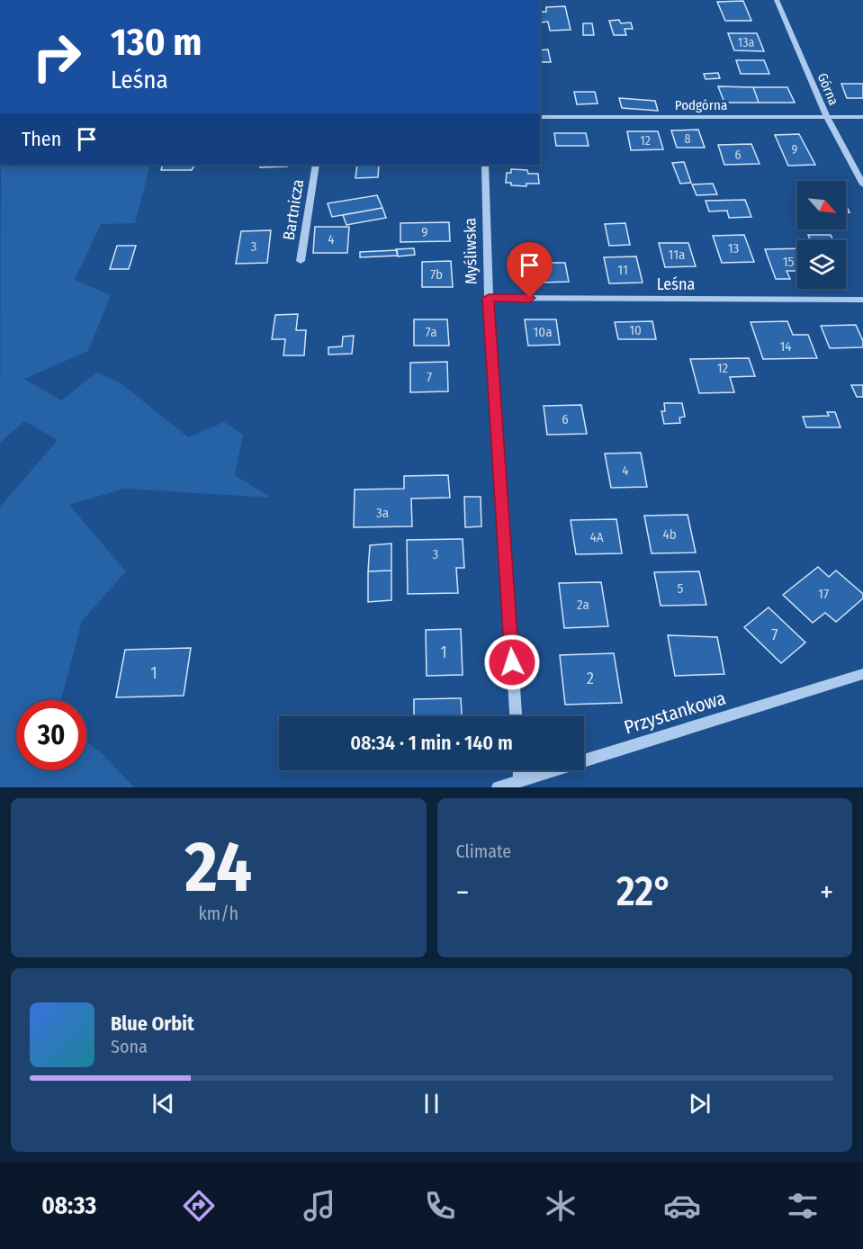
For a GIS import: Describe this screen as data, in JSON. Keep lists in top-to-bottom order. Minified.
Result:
{"streets":{"street":["Górna","Podgórna","Bartnicza","Myśliwska","Leśna","Przystankowa"]},"crossings":[["Górna","Podgórna"],["Myśliwska","Leśna"]],"house_numbers":["13a","8","12","9","6","9","4","3","13","11a","15","11","7b","10","7a","10a","14","12","7","6","4","3a","4b","4A","3","5","17","2a","7","1","1","2"],"north":"bottom right","page":{"turn":["130 m","Leśna"],"then":"Then","limit":"30","trip":"08:34 · 1 min · 140 m","tile":[["24","km/h"],"Climate"],"heat":["−","22°","+"],"song":["Blue Orbit","Sona"],"tabs":"08:33"}}
